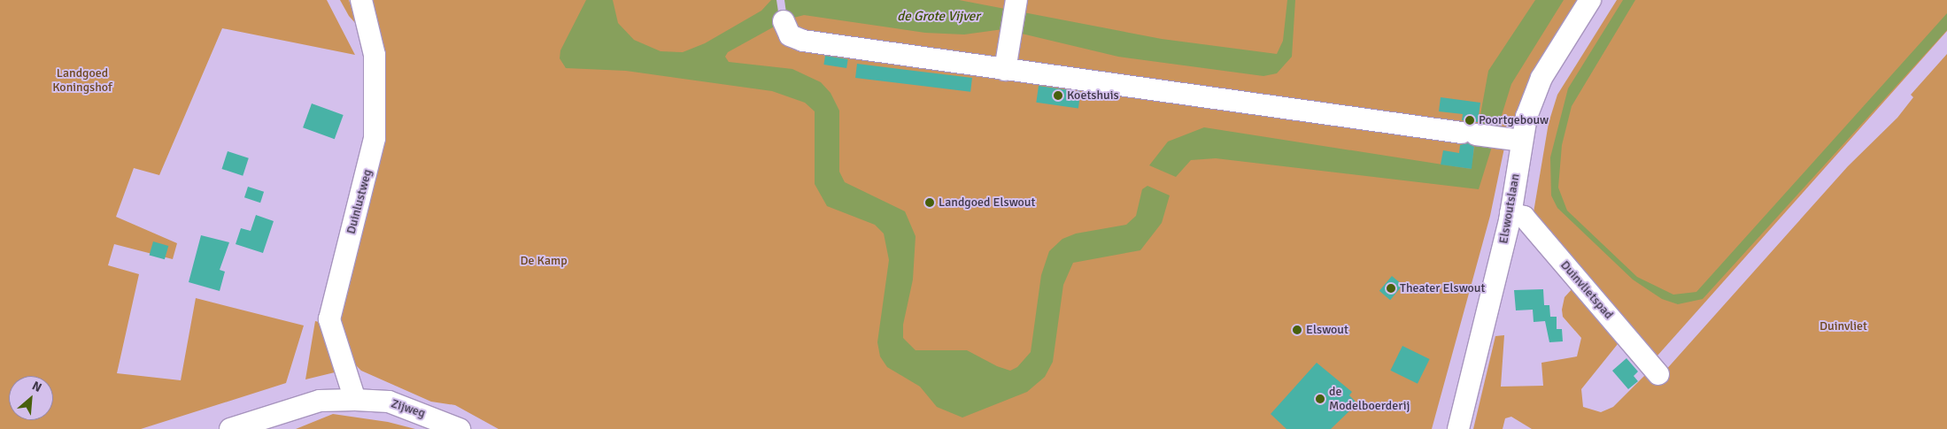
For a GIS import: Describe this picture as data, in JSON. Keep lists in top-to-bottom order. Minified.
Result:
{"streets":{"street":["Duinlustweg","Elswoutslaan","Duinvlietspad","Zijweg"]},"crossings":[["Duinlustweg","Zijweg"],["Elswoutslaan","Duinvlietspad"]],"water":["de Grote Vijver"],"parks":["Landgoed Koningshof","De Kamp","Duinvliet"],"places":["Koetshuis","Poortgebouw","Landgoed Elswout","Theater Elswout","Elswout","de Modelboerderij"],"north":"top right"}
